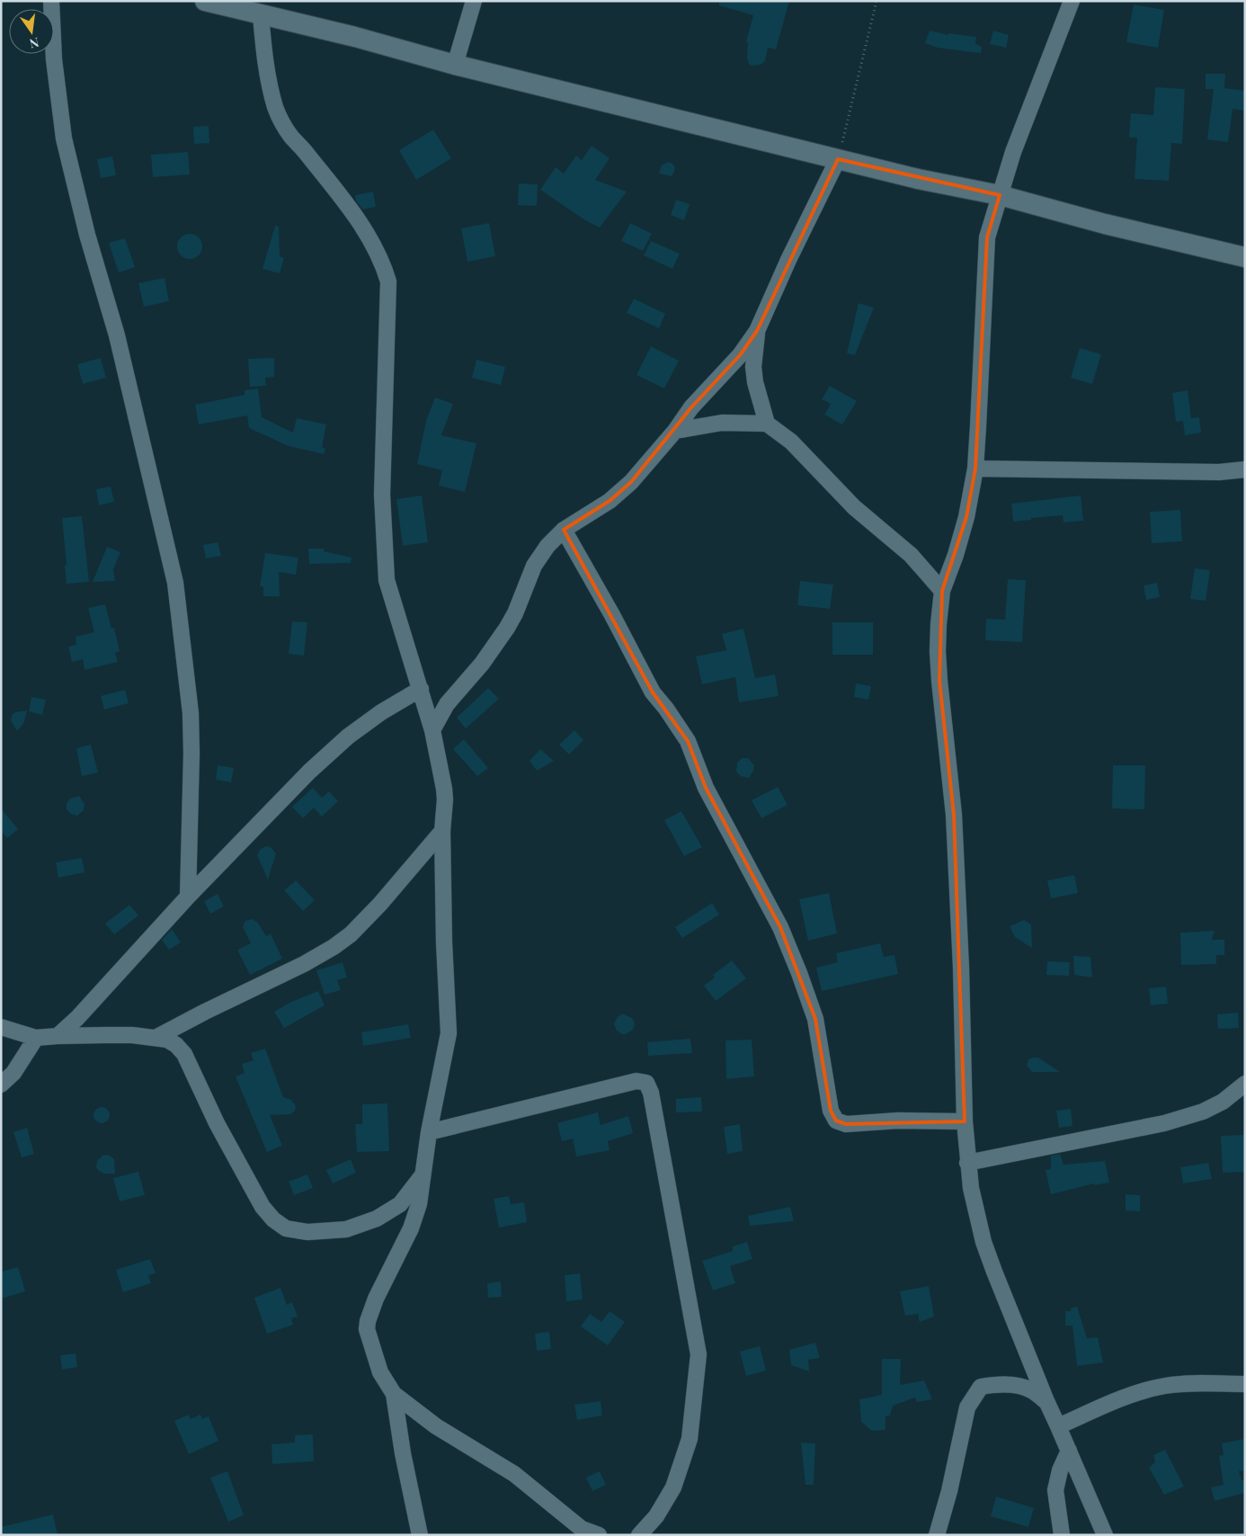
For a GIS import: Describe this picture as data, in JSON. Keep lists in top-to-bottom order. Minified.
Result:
{"north":"bottom"}
